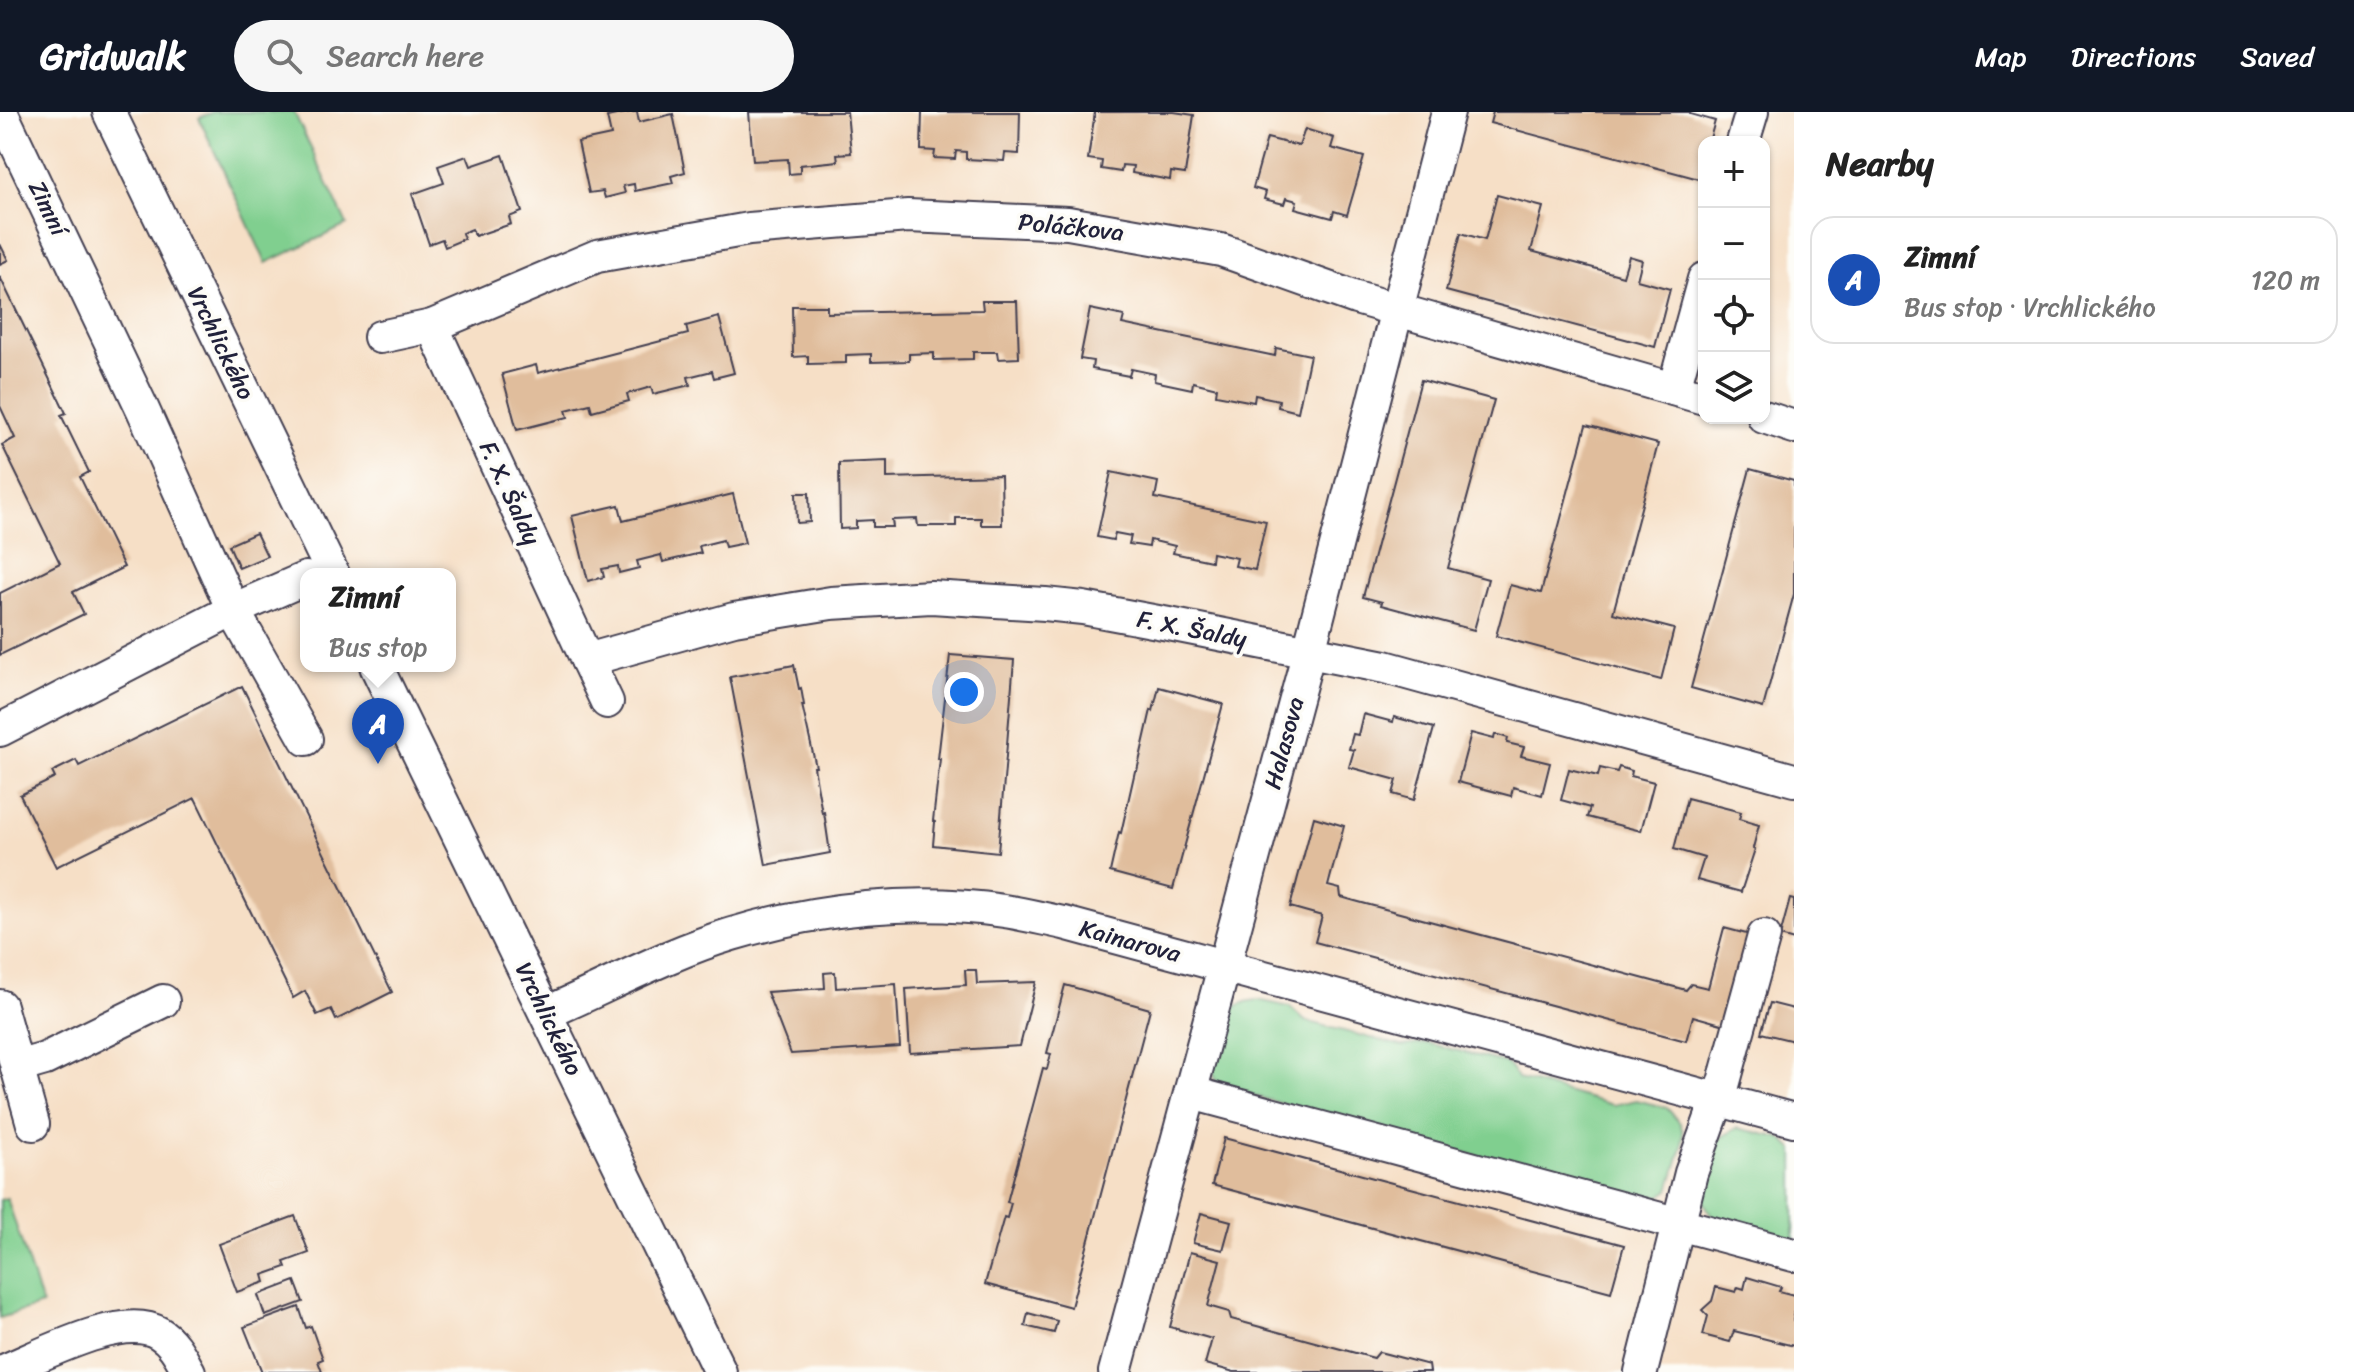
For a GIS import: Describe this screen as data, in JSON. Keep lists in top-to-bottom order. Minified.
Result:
{"streets":{"street":["Zimní","Poláčkova","Vrchlického","F. X. Šaldy","Halasova","Kainarova"]},"crossings":[["Poláčkova","F. X. Šaldy"],["Poláčkova","Halasova"],["Vrchlického","Kainarova"],["F. X. Šaldy","Halasova"],["Halasova","Kainarova"]],"page":{"header":"Gridwalk","search":"Search here","nav":["Map","Directions","Saved"],"heading":"Nearby","map_buttons":["+","−"],"list":[{"mark":"A","name":"Zimní","note":"Bus stop · Vrchlického","value":"120 m"}],"popup":["Zimní","Bus stop"],"pins":"A"}}
